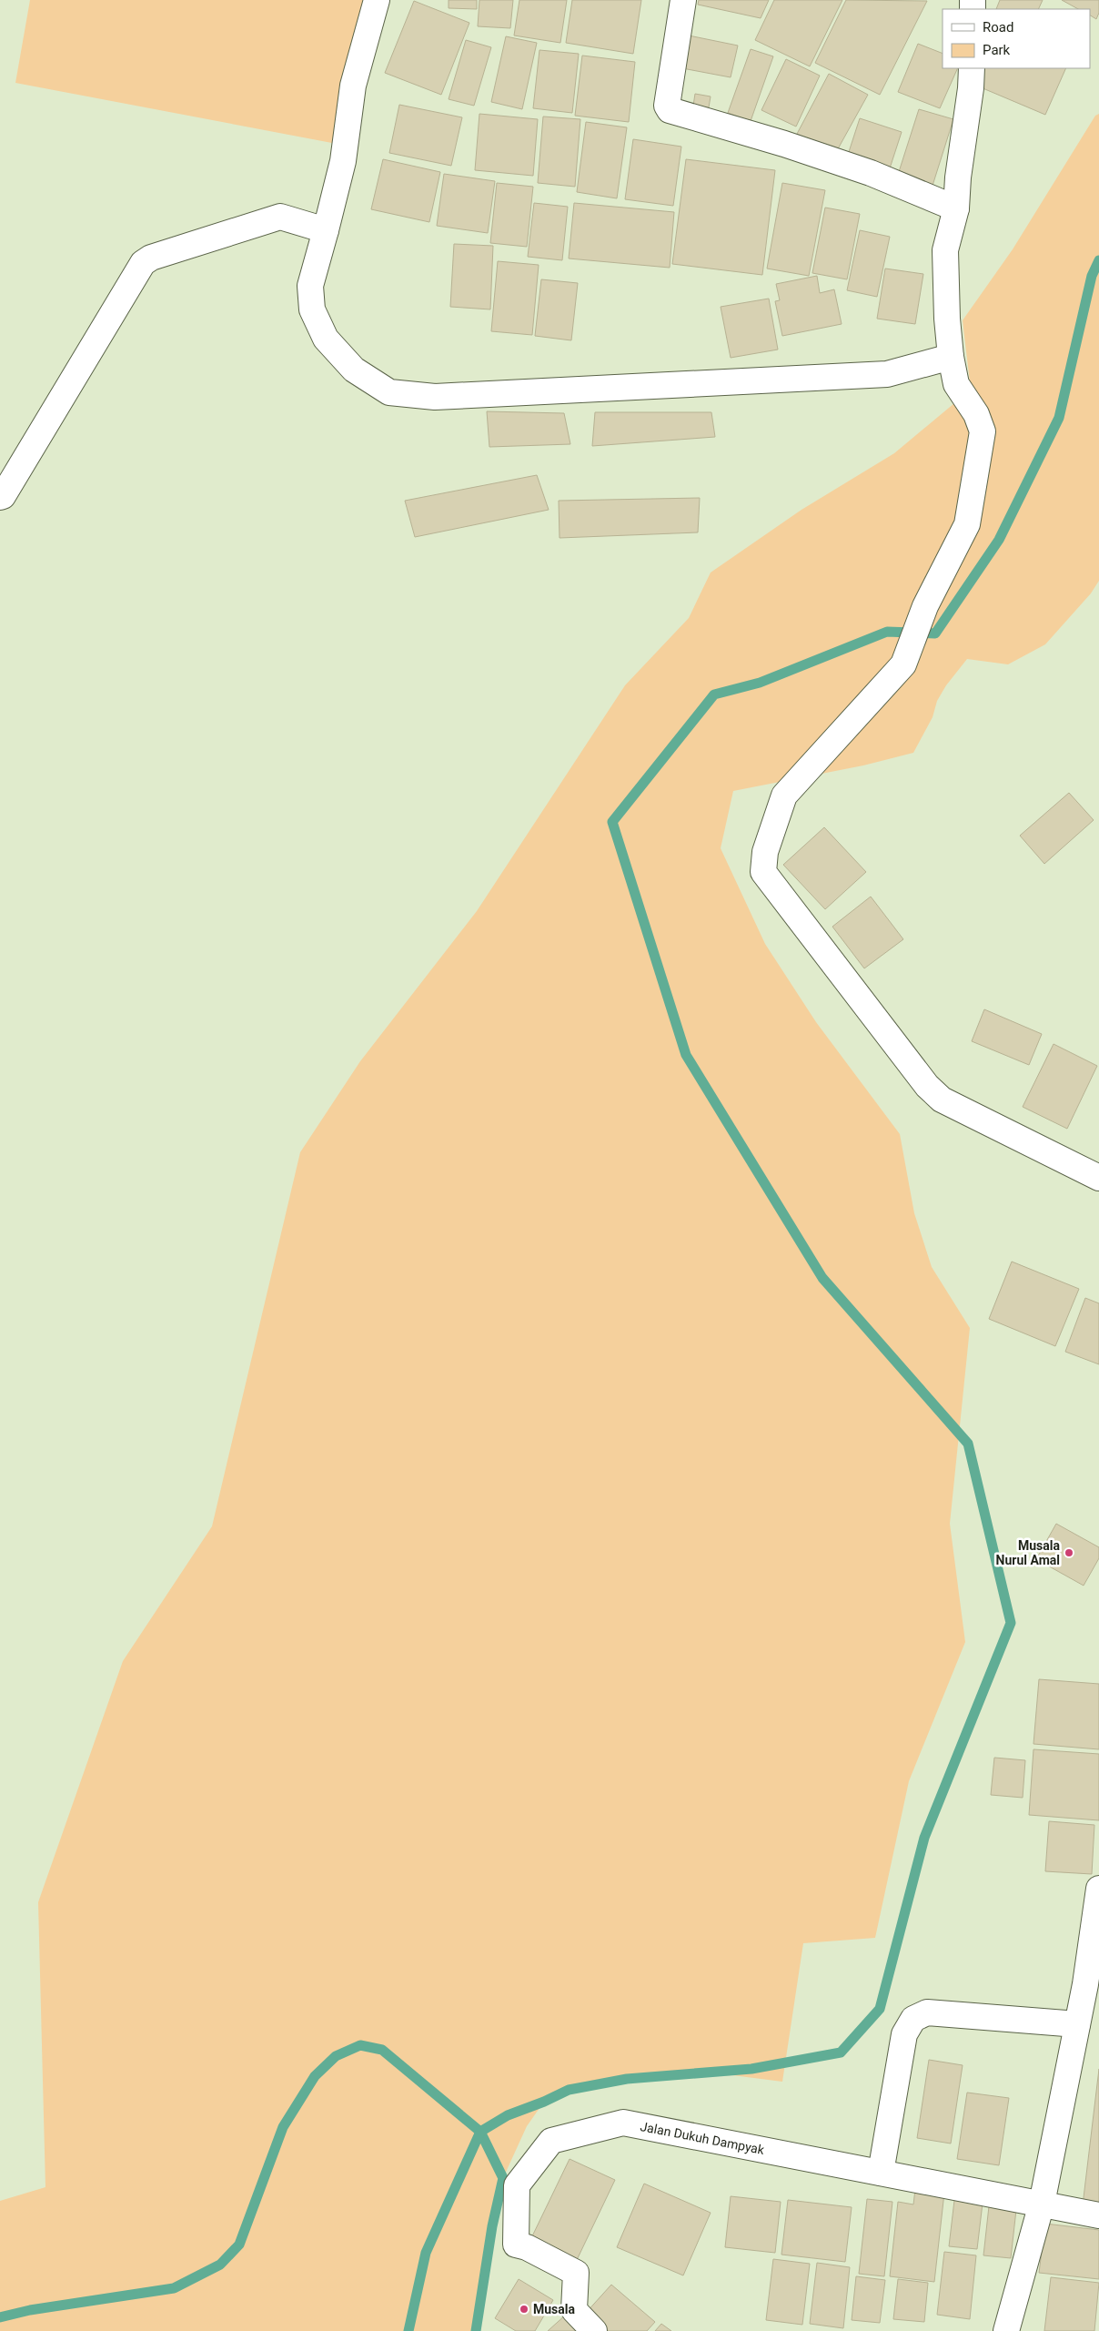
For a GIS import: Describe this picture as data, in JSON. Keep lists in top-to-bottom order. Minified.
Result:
{"streets":{"street":["Jalan Dukuh Dampyak"]},"places":["Musala Nurul Amal","Musala"],"legend":["Road","Park"]}
